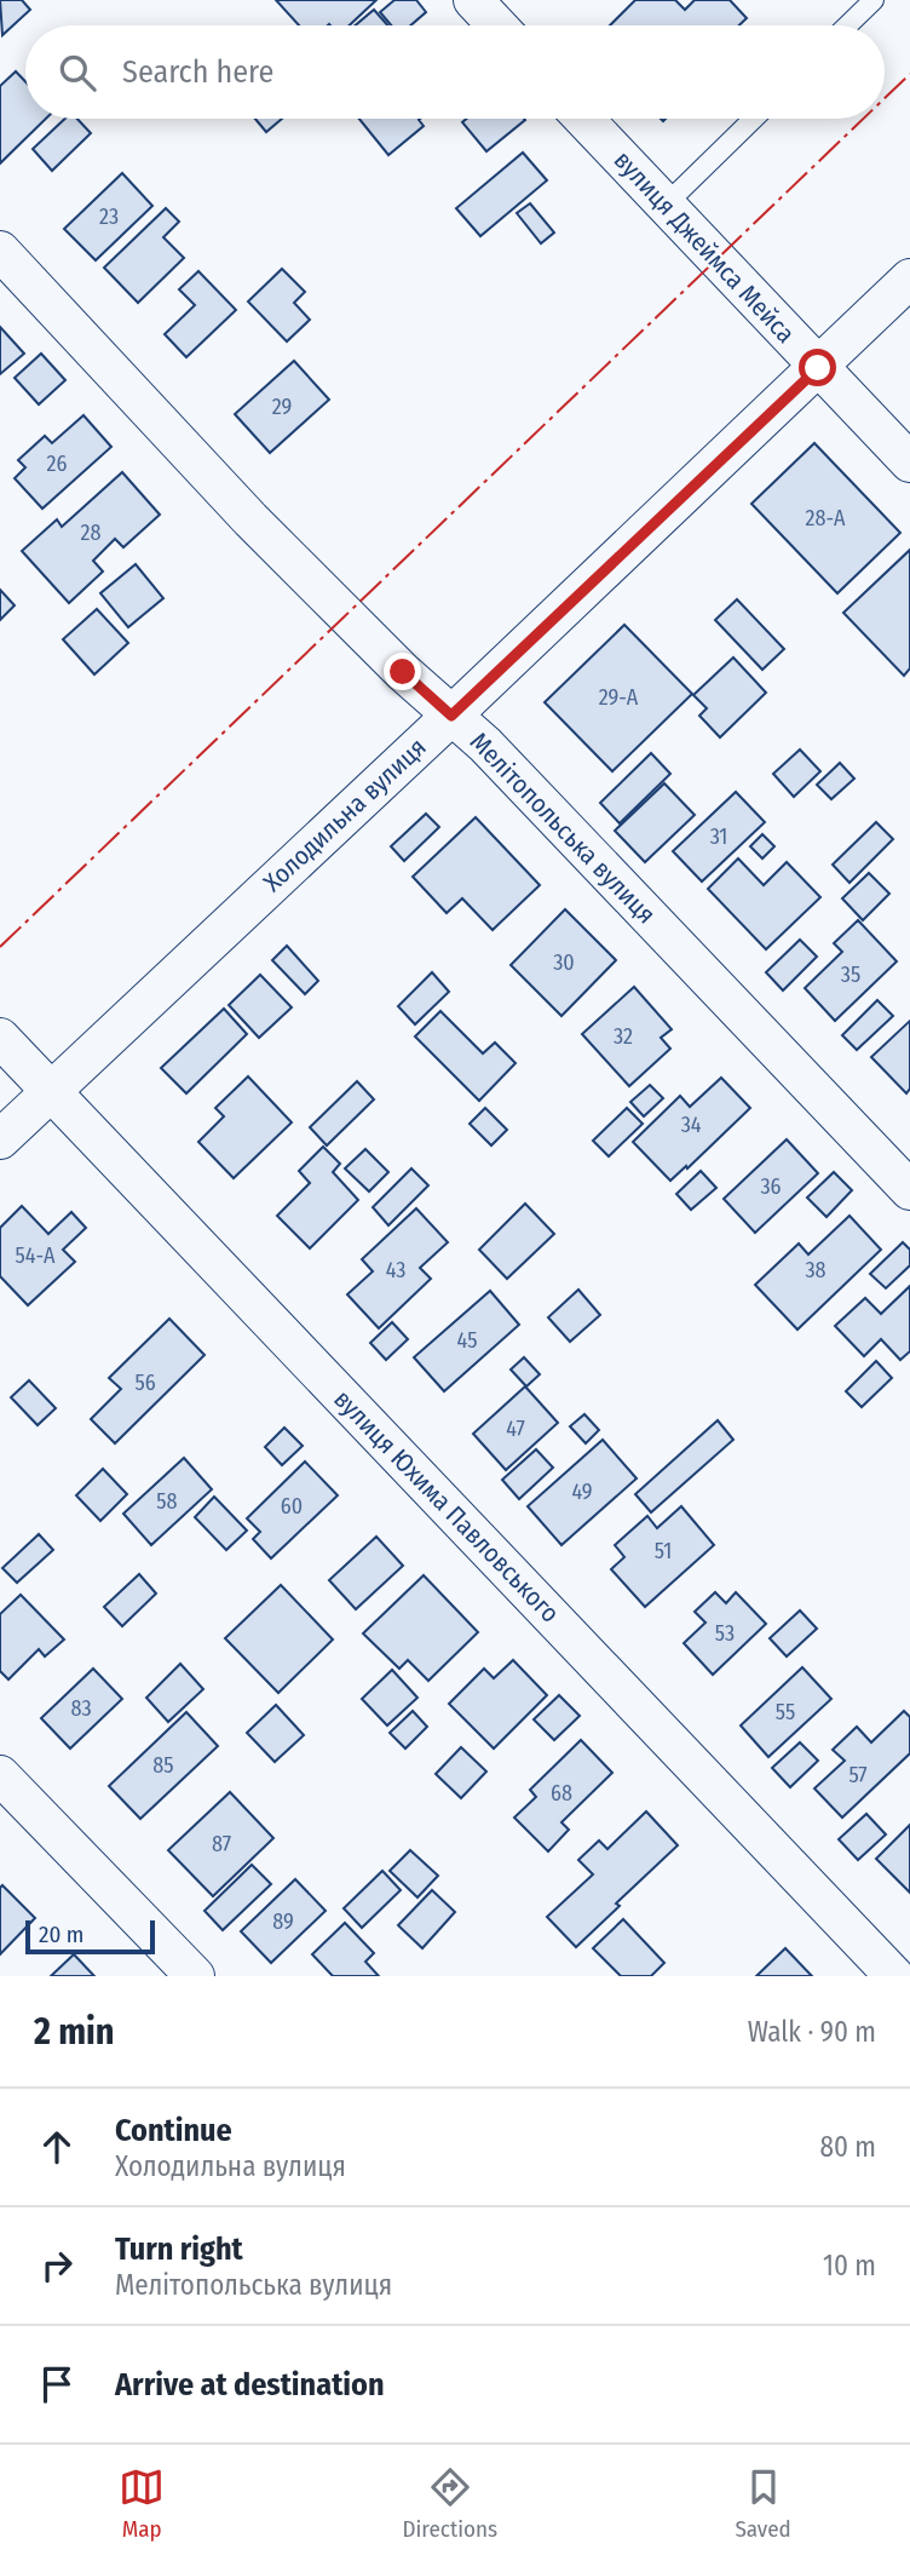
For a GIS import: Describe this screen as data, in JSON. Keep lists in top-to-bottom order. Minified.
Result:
{"streets":{"street":["вулиця Джеймса Мейса","Холодильна вулиця","Мелітопольська вулиця","вулиця Юхима Павловського"]},"crossings":[["вулиця Джеймса Мейса","Холодильна вулиця"],["Холодильна вулиця","Мелітопольська вулиця"],["Холодильна вулиця","вулиця Юхима Павловського"]],"house_numbers":["23","29","26","28-А","28","29-А","31","30","35","32","34","36","54-А","43","38","45","56","47","49","58","60","51","53","83","55","85","57","68","87","89"],"scale_bar":"20 m","page":{"search":"Search here","scale":"20 m","heading":["2 min","Walk · 90 m"],"list":[["Continue","Холодильна вулиця","80 m"],["Turn right","Мелітопольська вулиця","10 m"],"Arrive at destination"],"nav":["Map","Directions","Saved"]}}
